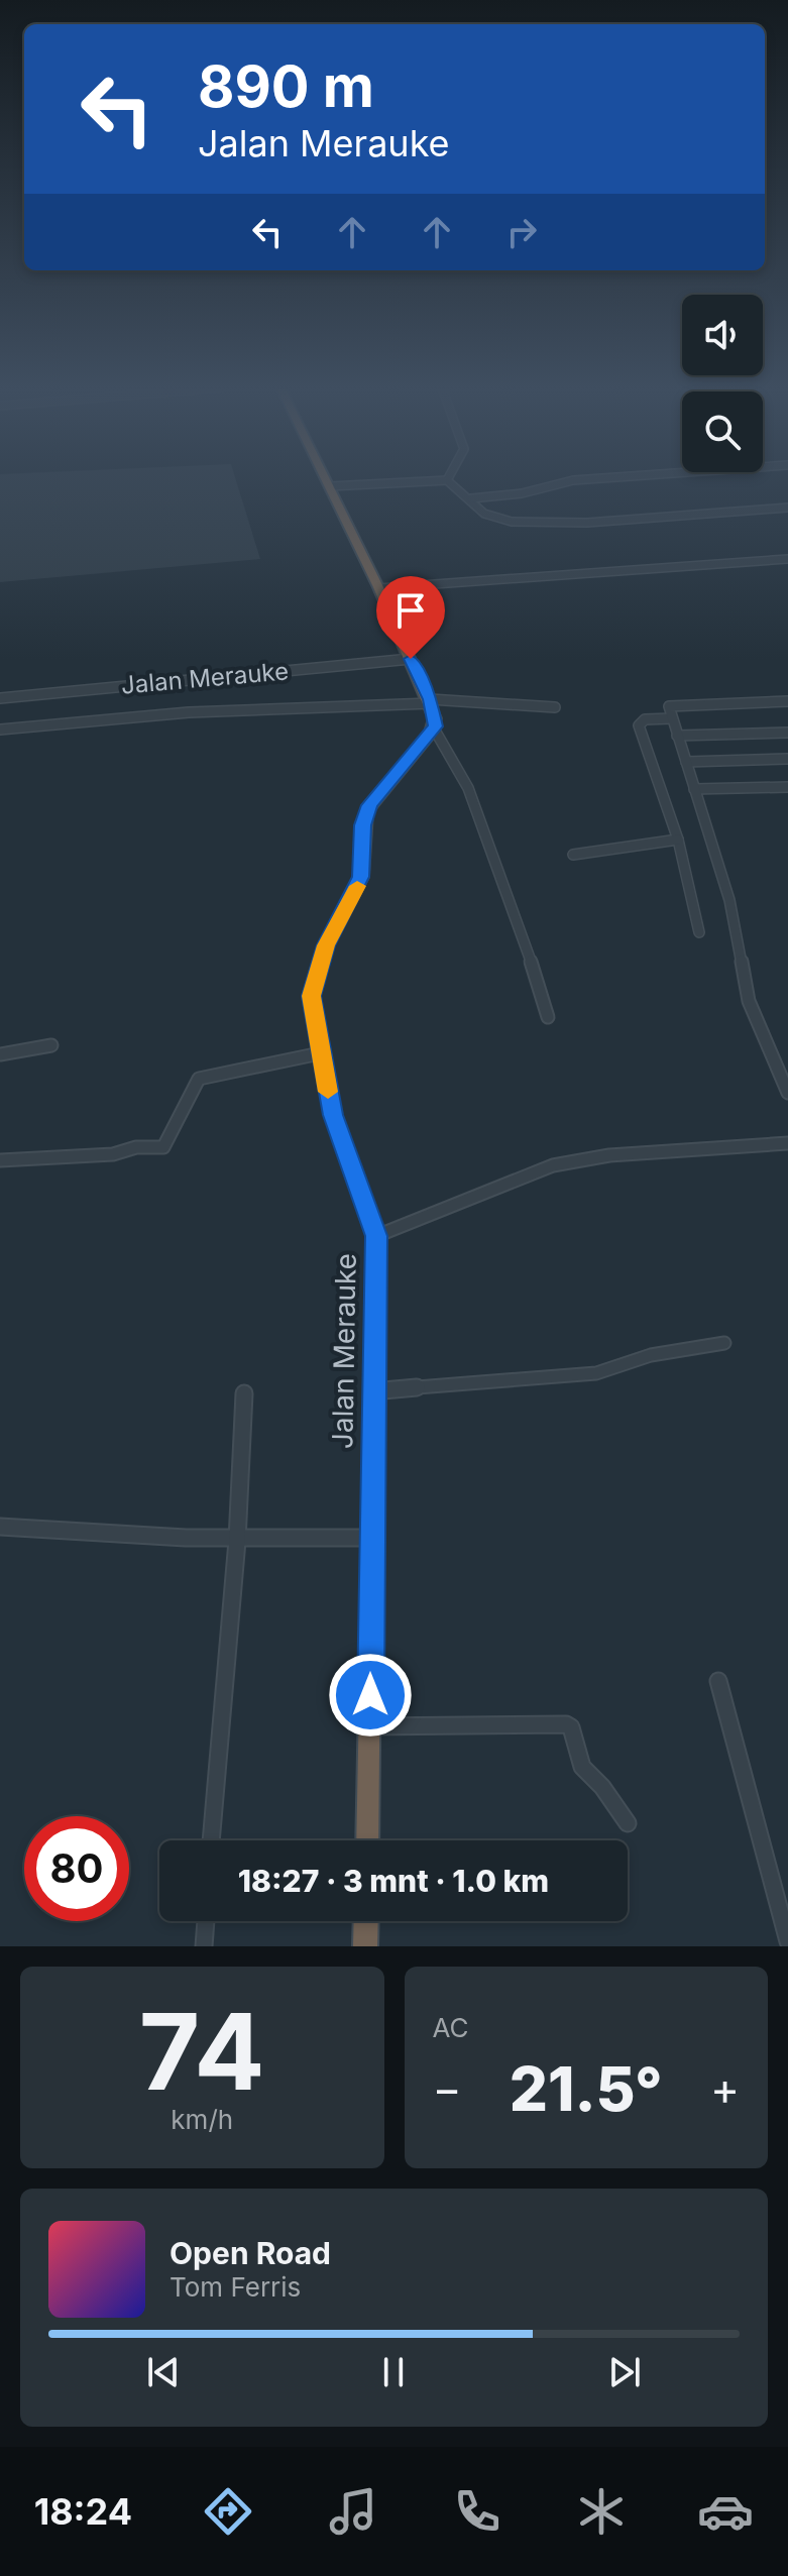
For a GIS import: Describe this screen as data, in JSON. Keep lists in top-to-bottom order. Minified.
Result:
{"streets":{"highway":["Jalan Merauke"]},"page":{"turn":["890 m","Jalan Merauke"],"limit":"80","trip":"18:27 · 3 mnt · 1.0 km","tile":[["74","km/h"],"AC"],"heat":["−","21.5°","+"],"song":["Open Road","Tom Ferris"],"tabs":"18:24"}}
